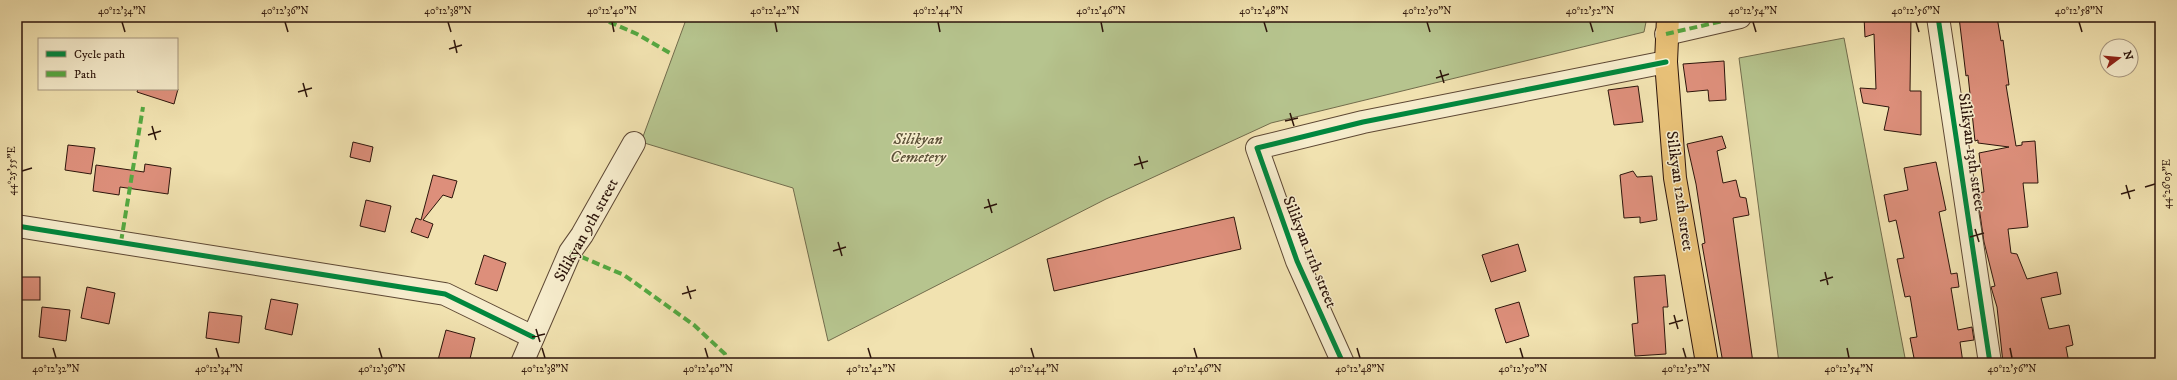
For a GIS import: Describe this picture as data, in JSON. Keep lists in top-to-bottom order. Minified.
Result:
{"streets":{"main road":["Silikyan 12th street"],"street":["Silikyan 13th street","Silikyan 9th street","Silikyan 11th street"]},"crossings":[["Silikyan 12th street","Silikyan 11th street"]],"parks":["Silikyan Cemetery"],"legend":["Cycle path","Path"],"north":"right","coordinates":["40°12'34\"N","40°12'36\"N","40°12'38\"N","40°12'40\"N","40°12'42\"N","40°12'44\"N","40°12'46\"N","40°12'48\"N","40°12'50\"N","40°12'52\"N","40°12'54\"N","40°12'56\"N","40°12'58\"N","44°25'55\"E","44°26'05\"E","40°12'32\"N"]}
